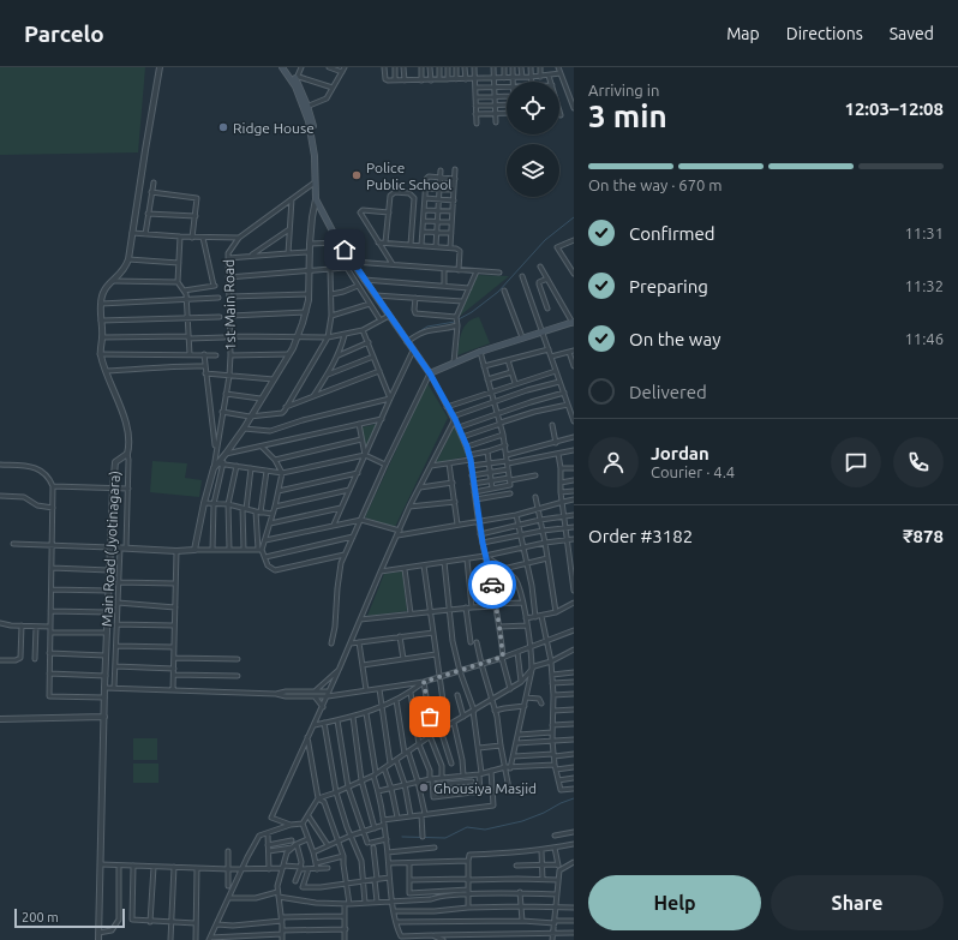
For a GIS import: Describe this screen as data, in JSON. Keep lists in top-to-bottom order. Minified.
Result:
{"streets":{"street":["1st Main Road","Main Road (Jyotinagara)"]},"places":["Ridge House","Police Public School","Ghousiya Masjid"],"scale_bar":"200 m","page":{"header":"Parcelo","nav":["Map","Directions","Saved"],"heading":["3 min","Arriving in","12:03–12:08"],"panel":["Jordan","Courier · 4.4","Order #3182","₹878"],"bar":"On the way · 670 m","list":[["Confirmed","11:31"],["Preparing","11:32"],["On the way","11:46"],"Delivered"],"buttons":["Help","Share"],"scale":"200 m"}}
